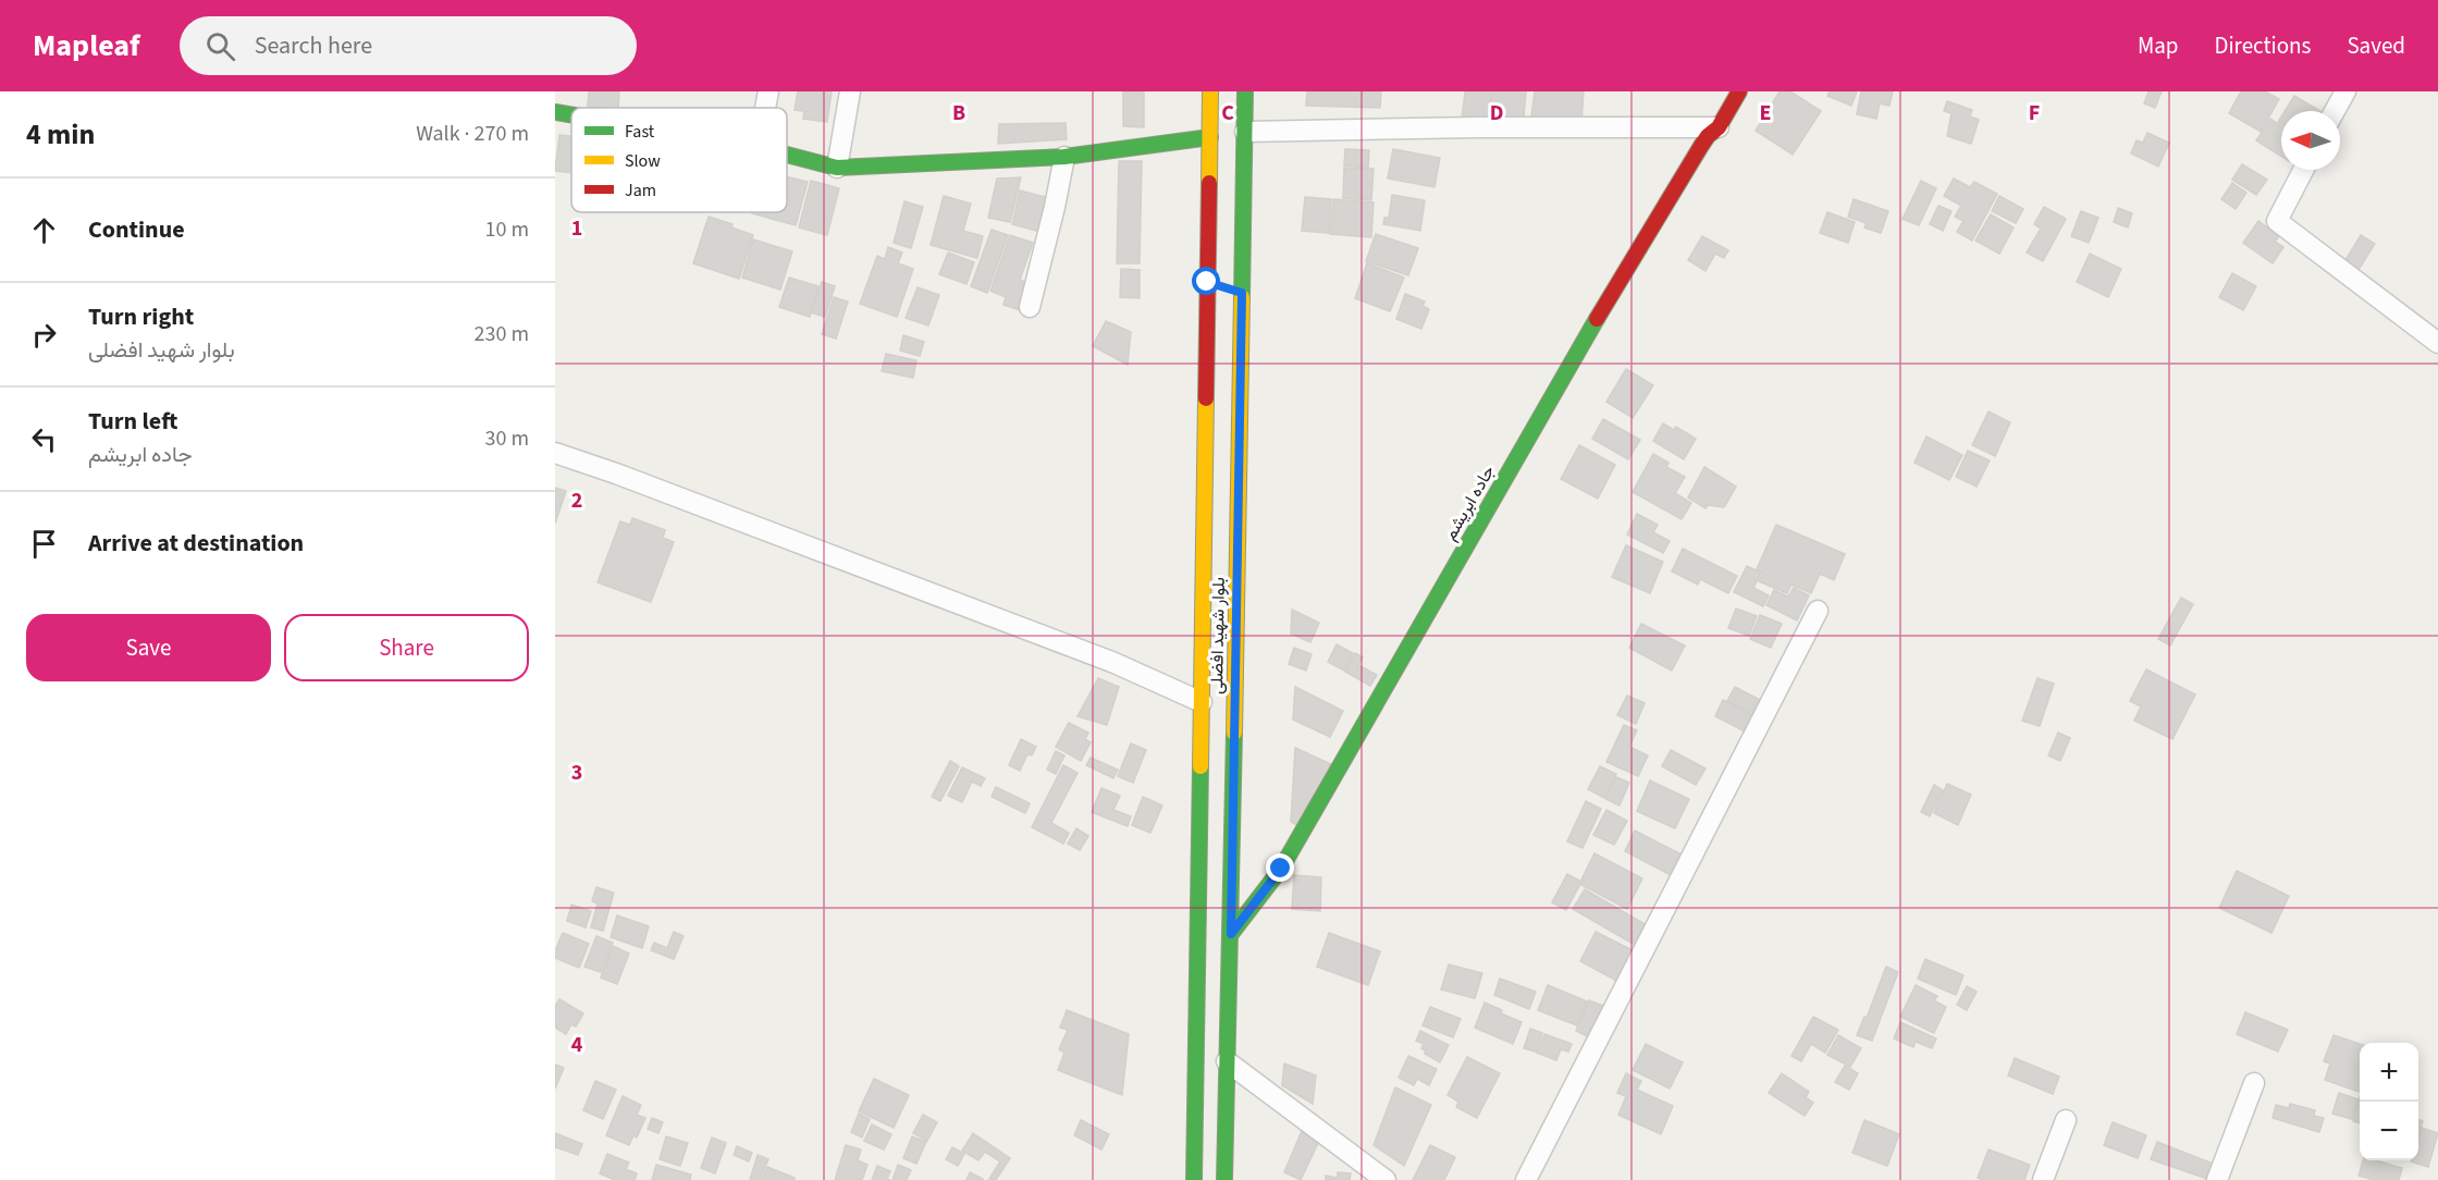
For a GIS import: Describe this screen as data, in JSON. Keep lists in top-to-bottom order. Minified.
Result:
{"streets":{"main road":["جاده ابریشم","بلوار شهید افضلی"]},"crossings":[["جاده ابریشم","بلوار شهید افضلی"]],"legend":["Fast","Slow","Jam"],"north":"left","page":{"header":"Mapleaf","search":"Search here","nav":["Map","Directions","Saved"],"heading":["4 min","Walk · 270 m"],"list":[["Continue","10 m"],["Turn right","بلوار شهید افضلی","230 m"],["Turn left","جاده ابریشم","30 m"],"Arrive at destination"],"buttons":["Save","Share"],"map_buttons":["+","−"]},"grid":{"columns":["B","C","D","E","F"],"rows":["1","2","3","4"]}}
